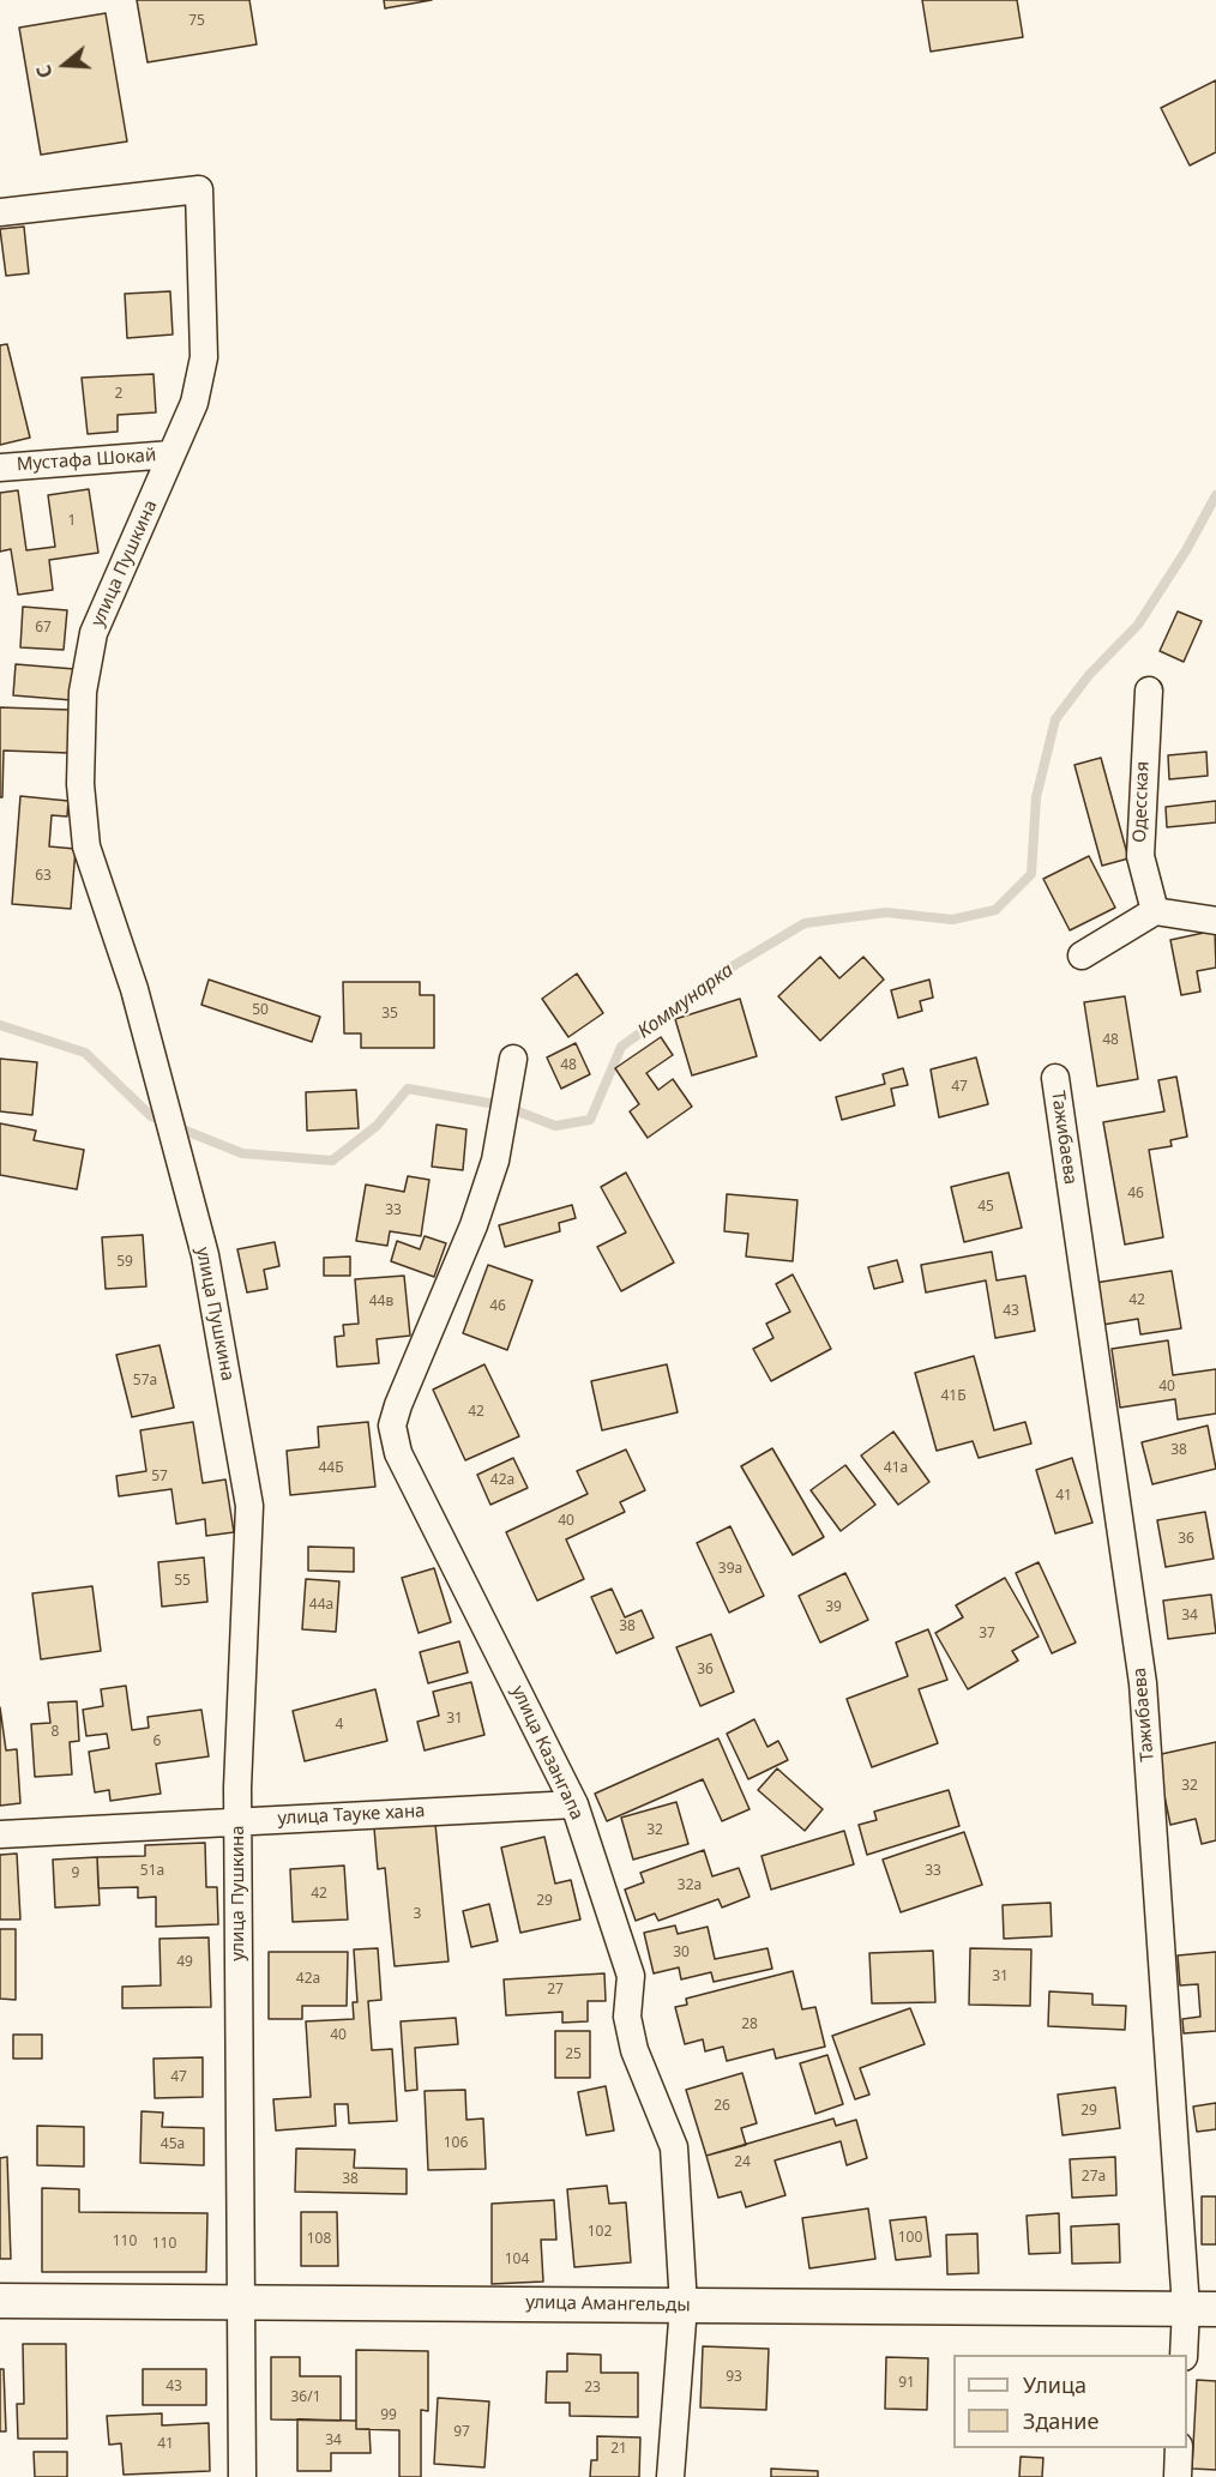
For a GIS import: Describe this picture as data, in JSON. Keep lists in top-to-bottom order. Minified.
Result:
{"streets":{"street":["Мустафа Шокай","улица Пушкина","Одесская","Тажибаева","улица Казангапа","улица Тауке хана","улица Амангельды"]},"crossings":[["Мустафа Шокай","улица Пушкина"],["улица Пушкина","улица Тауке хана"],["улица Пушкина","улица Амангельды"],["Тажибаева","улица Амангельды"],["улица Казангапа","улица Тауке хана"],["улица Казангапа","улица Амангельды"]],"water":["Коммунарка"],"house_numbers":["75","2","1","67","63","50","35","48","48","47","46","45","33","59","42","44в","46","43","57а","40","41Б","42","38","44Б","41а","57","42а","41","40","36","39а","55","44а","39","34","38","37","36","31","4","8","6","32","32","51а","33","9","32а","42","29","3","30","49","31","42а","27","28","40","25","47","26","29","106","45а","24","27а","38","102","100","108","110","110","104","93","91","43","23","36/1","99","97","34","41","21"],"legend":["Улица","Здание"],"north":"left"}
